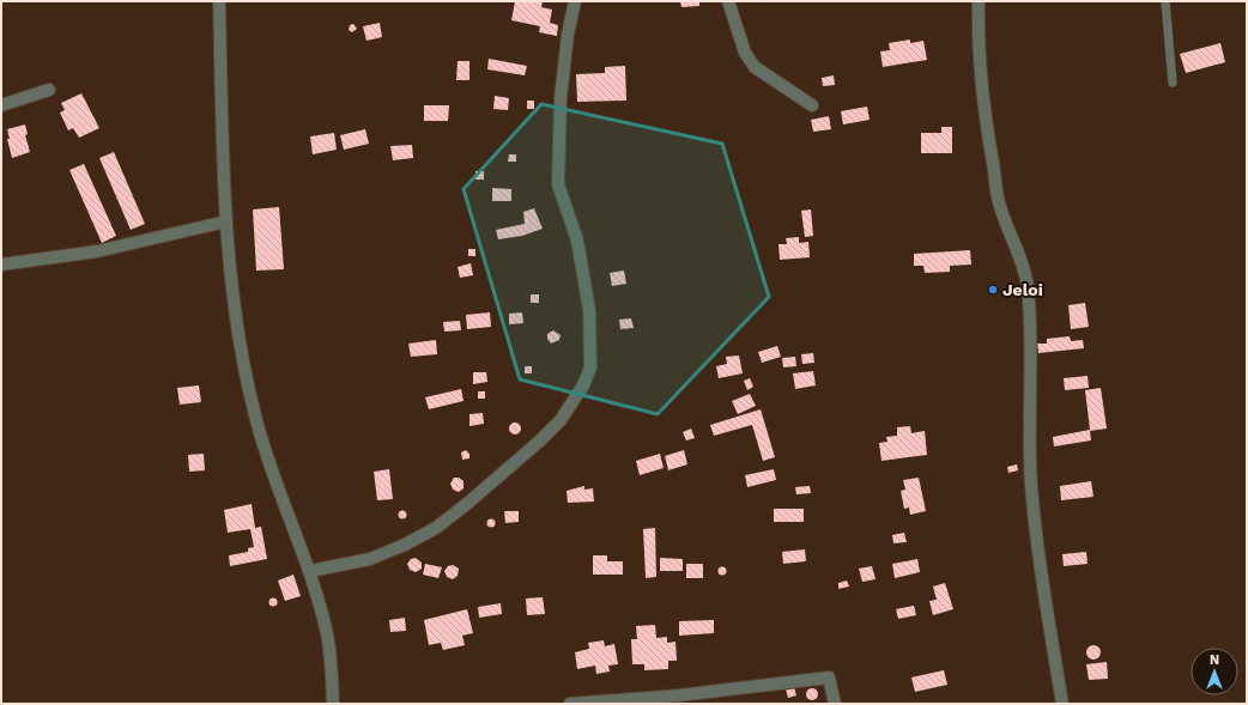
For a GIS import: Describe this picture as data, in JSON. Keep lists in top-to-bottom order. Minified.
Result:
{"places":["Jeloi"],"north":"top"}
